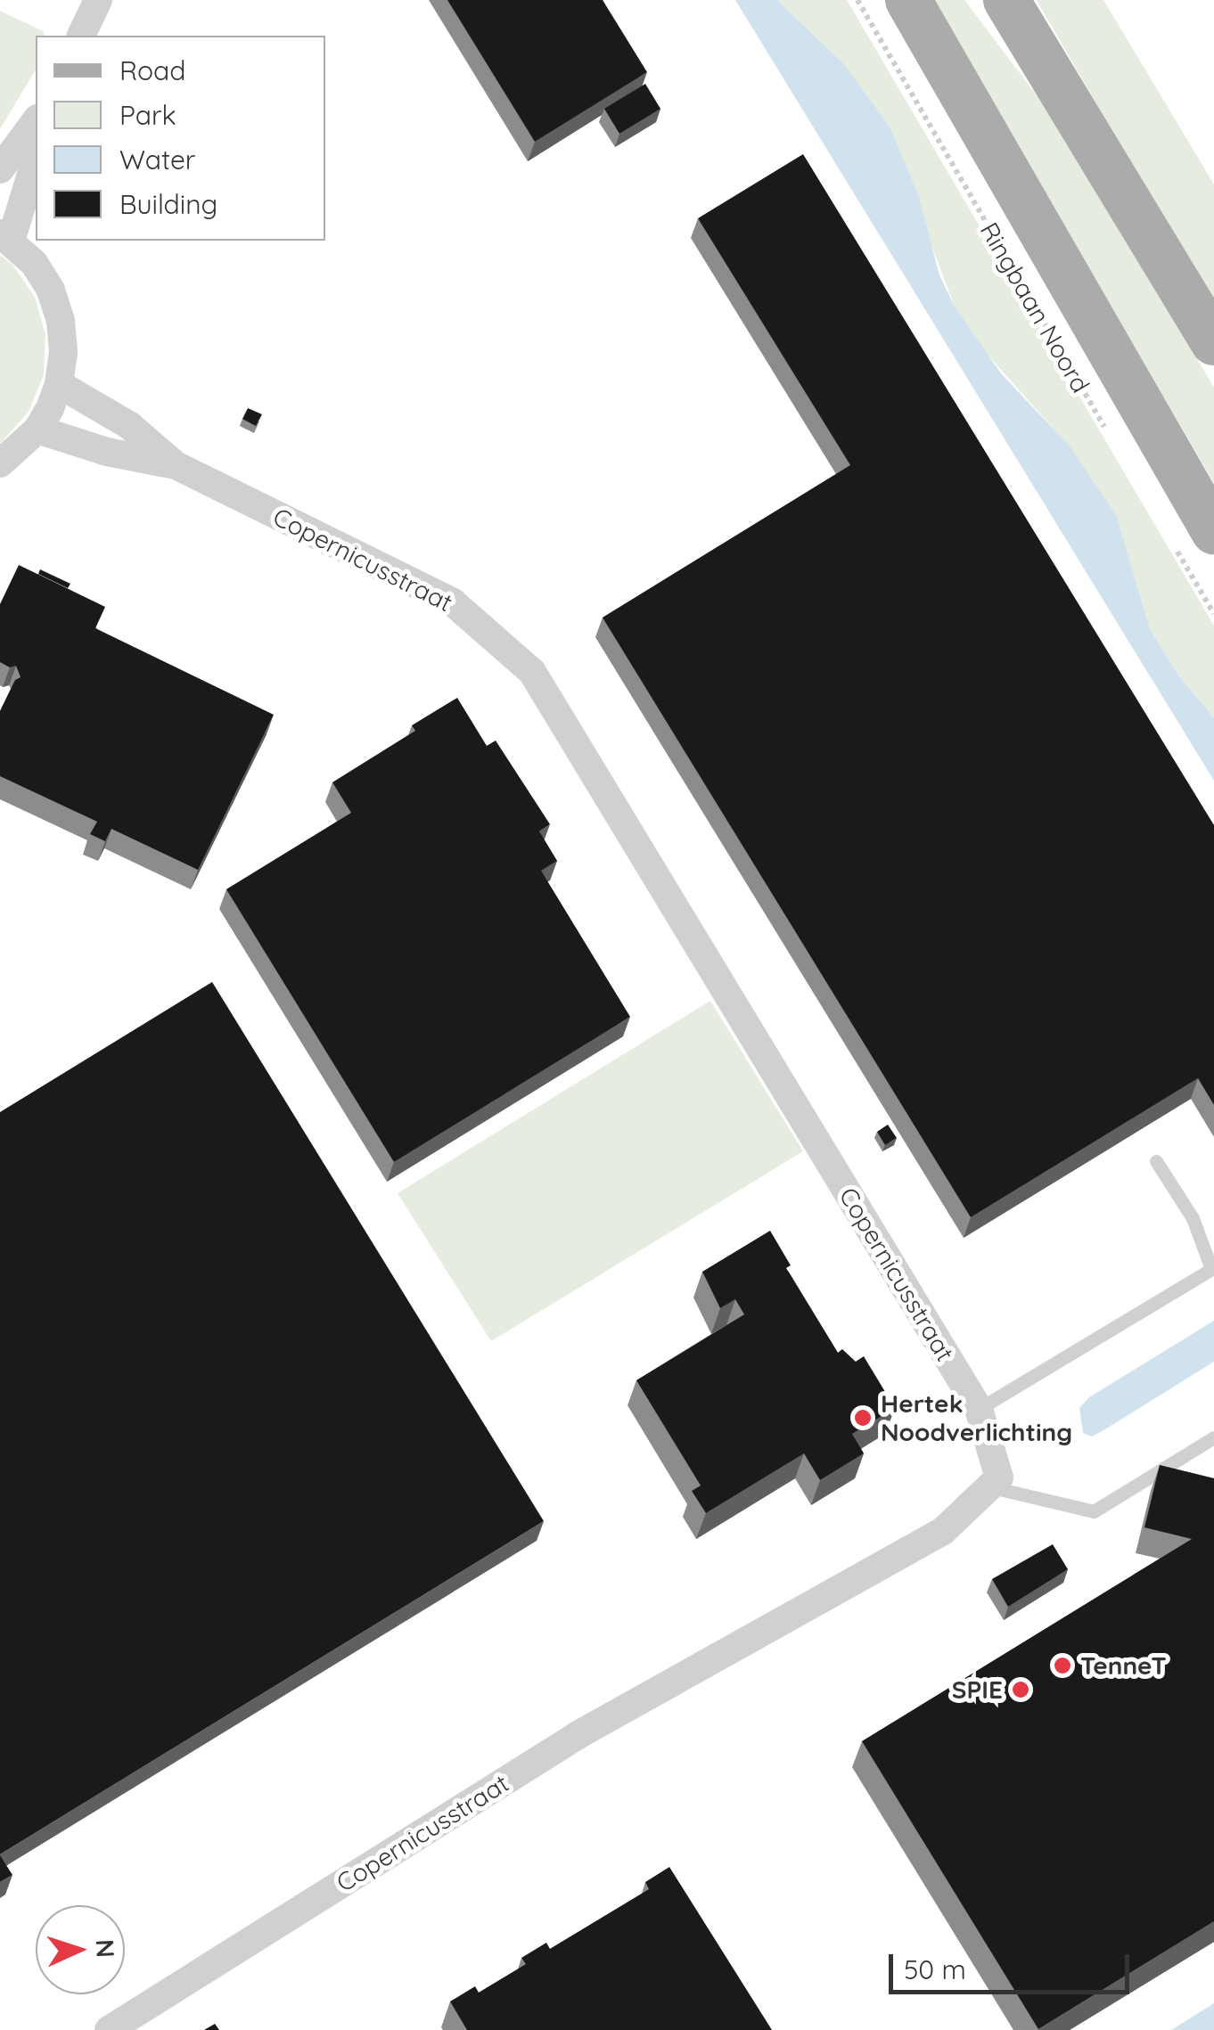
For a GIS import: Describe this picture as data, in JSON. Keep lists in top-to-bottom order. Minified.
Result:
{"streets":{"main road":["Ringbaan Noord"],"street":["Copernicusstraat"]},"places":["Hertek Noodverlichting","TenneT","SPIE"],"legend":["Road","Park","Water","Building"],"scale_bar":"50 m","north":"right"}
